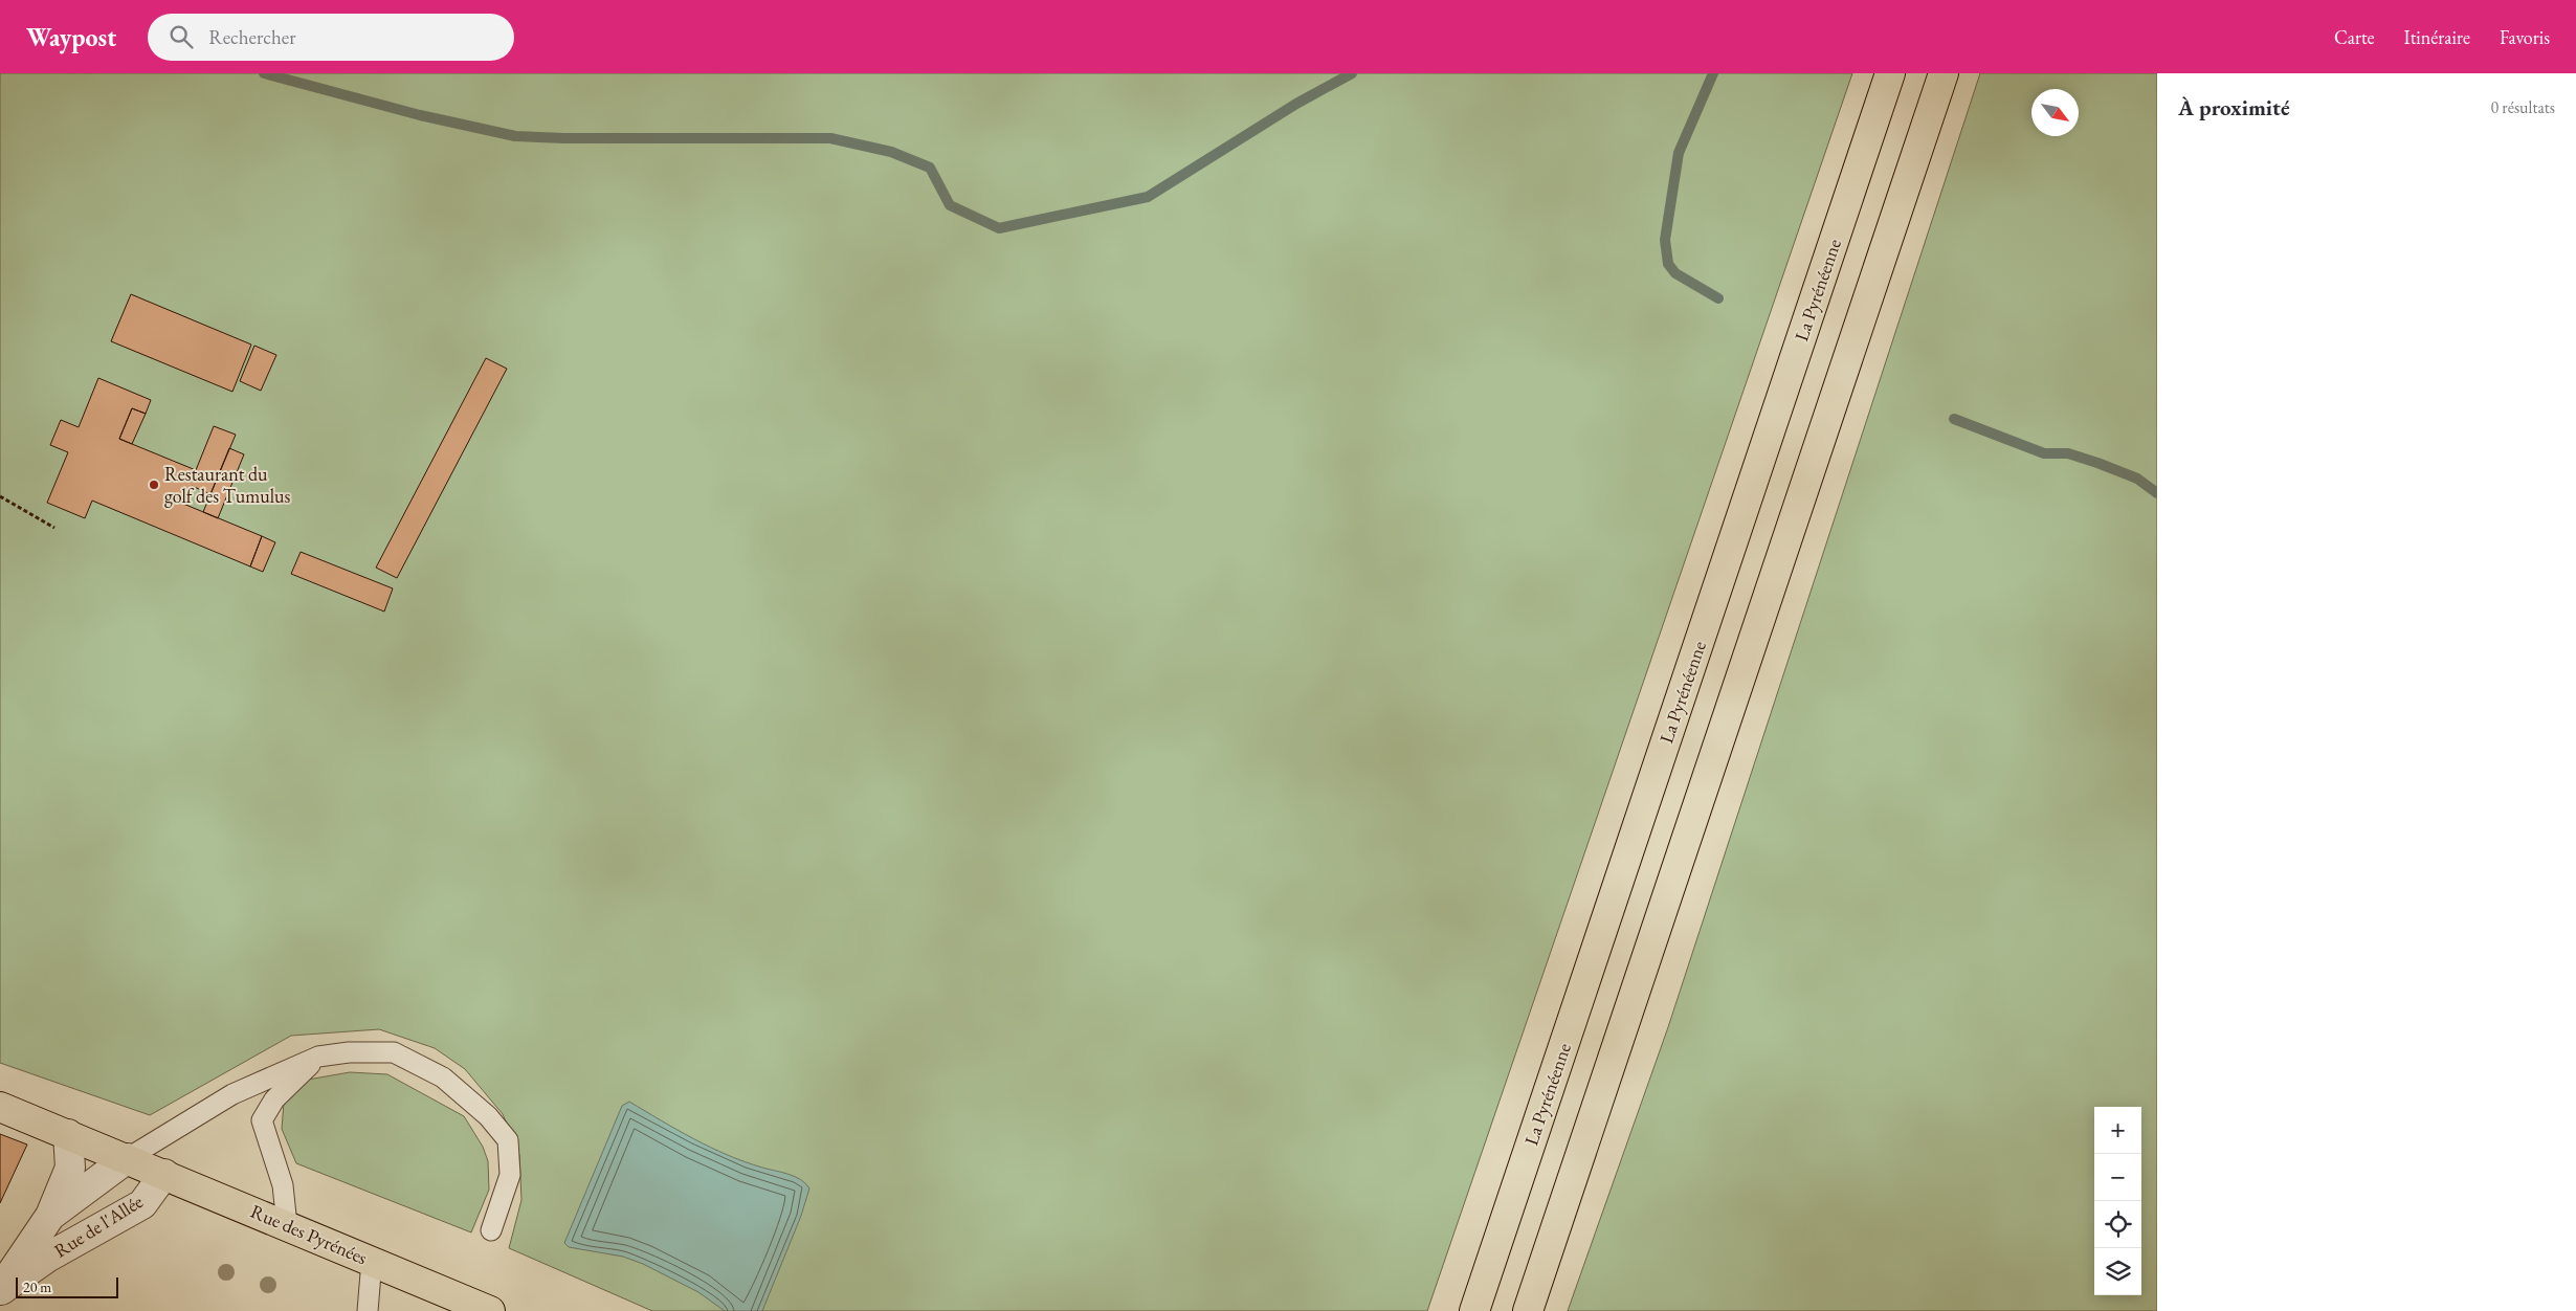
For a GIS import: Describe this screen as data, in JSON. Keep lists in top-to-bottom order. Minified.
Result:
{"streets":{"main road":["La Pyrénéenne","Rue des Pyrénées"],"street":["Rue de l'Allée"]},"crossings":[["Rue de l'Allée","Rue des Pyrénées"]],"places":["Restaurant du golf des Tumulus"],"scale_bar":"20 m","north":"bottom right","page":{"header":"Waypost","search":"Rechercher","nav":["Carte","Itinéraire","Favoris"],"heading":["À proximité","0 résultats"],"map_buttons":["+","−"],"scale":"20 m"}}
